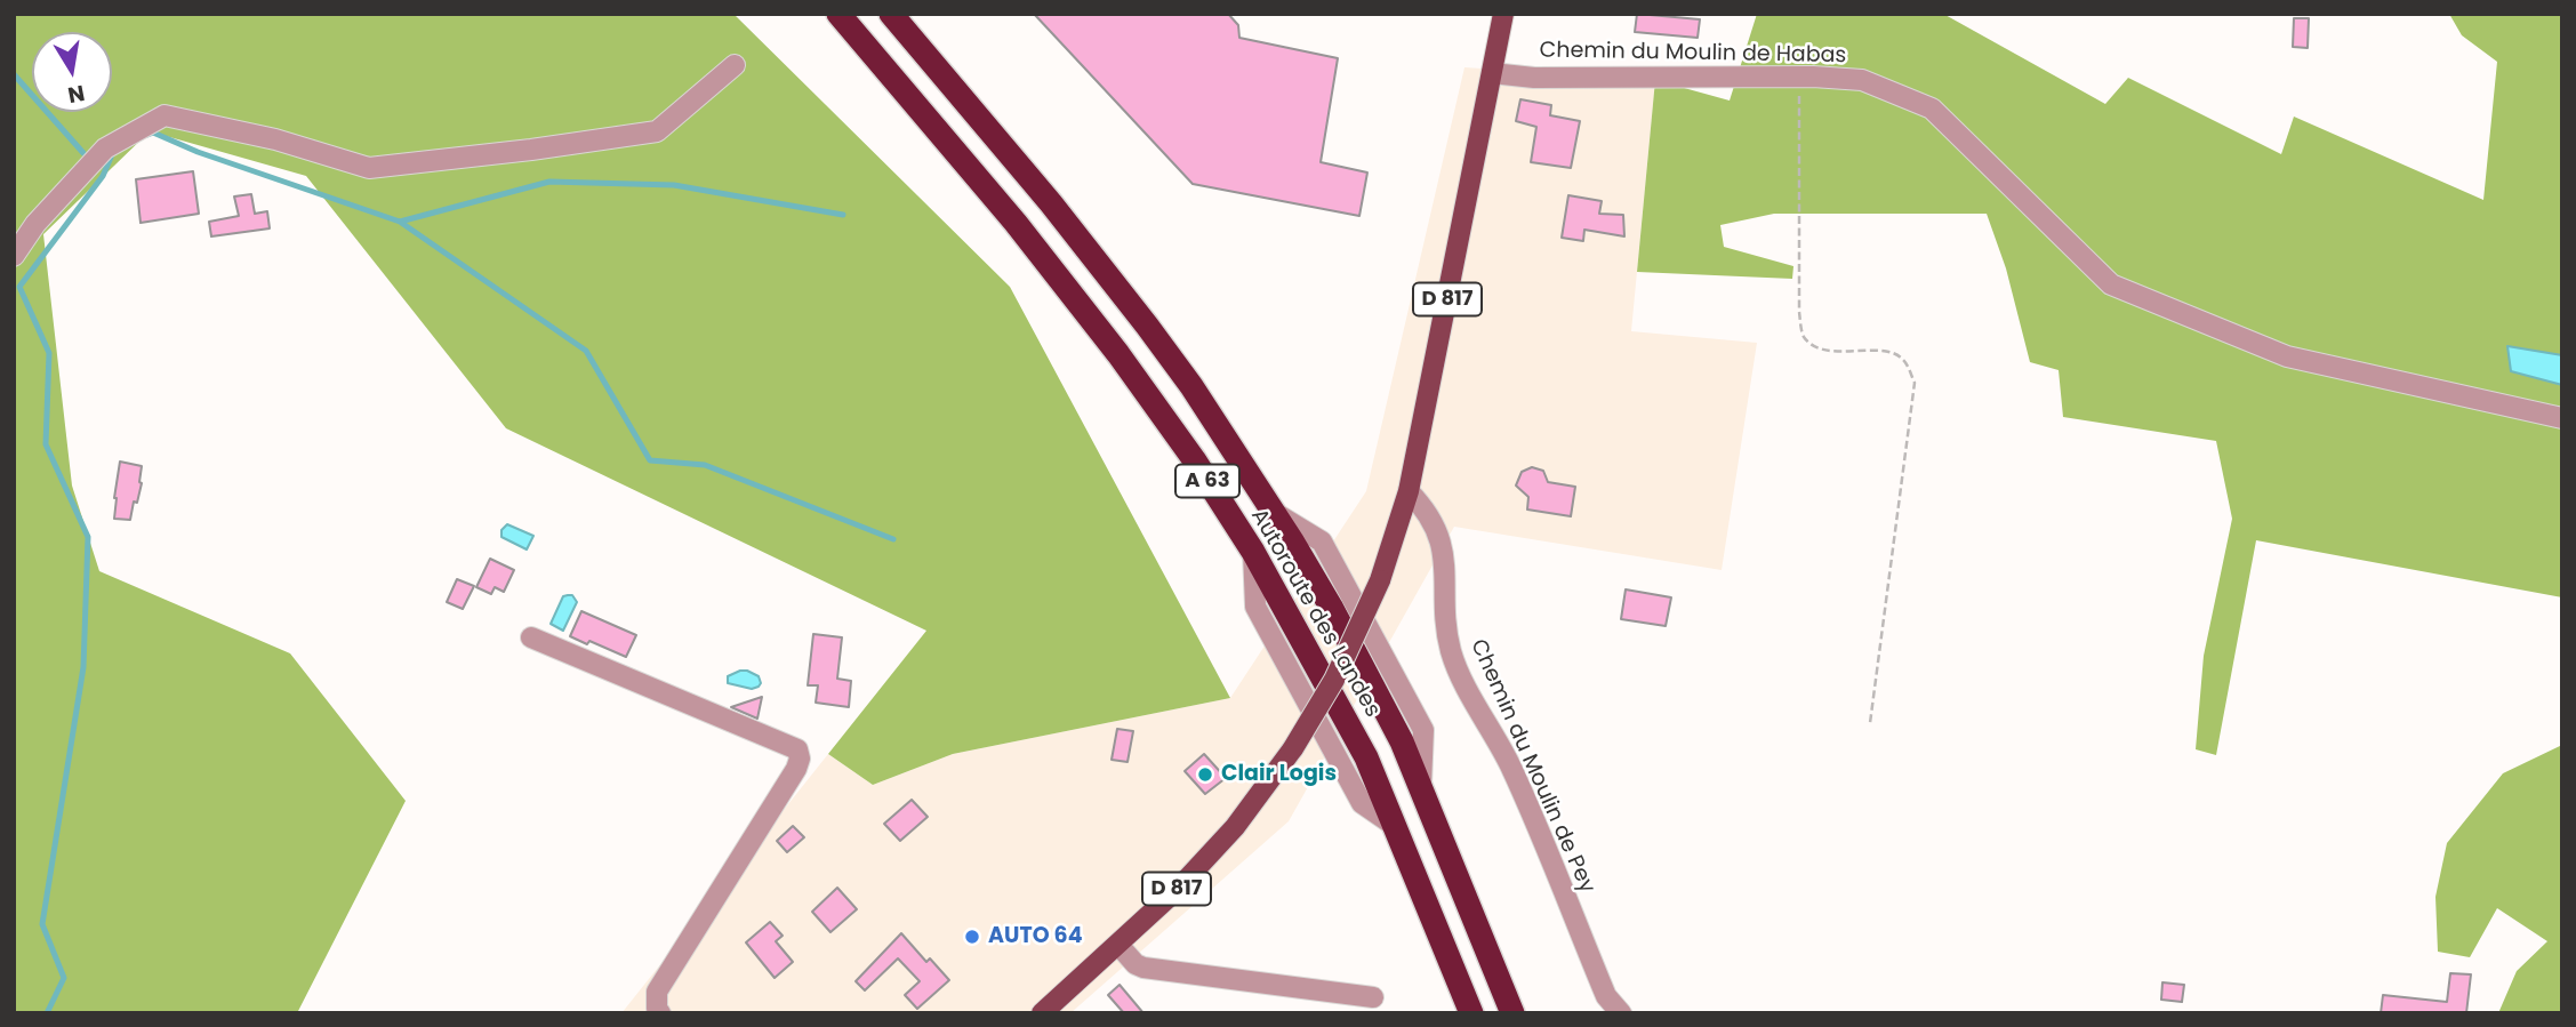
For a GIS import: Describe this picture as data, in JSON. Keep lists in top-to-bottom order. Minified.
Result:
{"streets":{"highway":["A 63","Autoroute des Landes"],"main road":["D 817"],"street":["Chemin du Moulin de Habas","Chemin du Moulin de Pey"]},"crossings":[["Chemin du Moulin de Habas","D 817"],["D 817","Chemin du Moulin de Pey"]],"places":["Clair Logis","AUTO 64"],"north":"bottom"}
